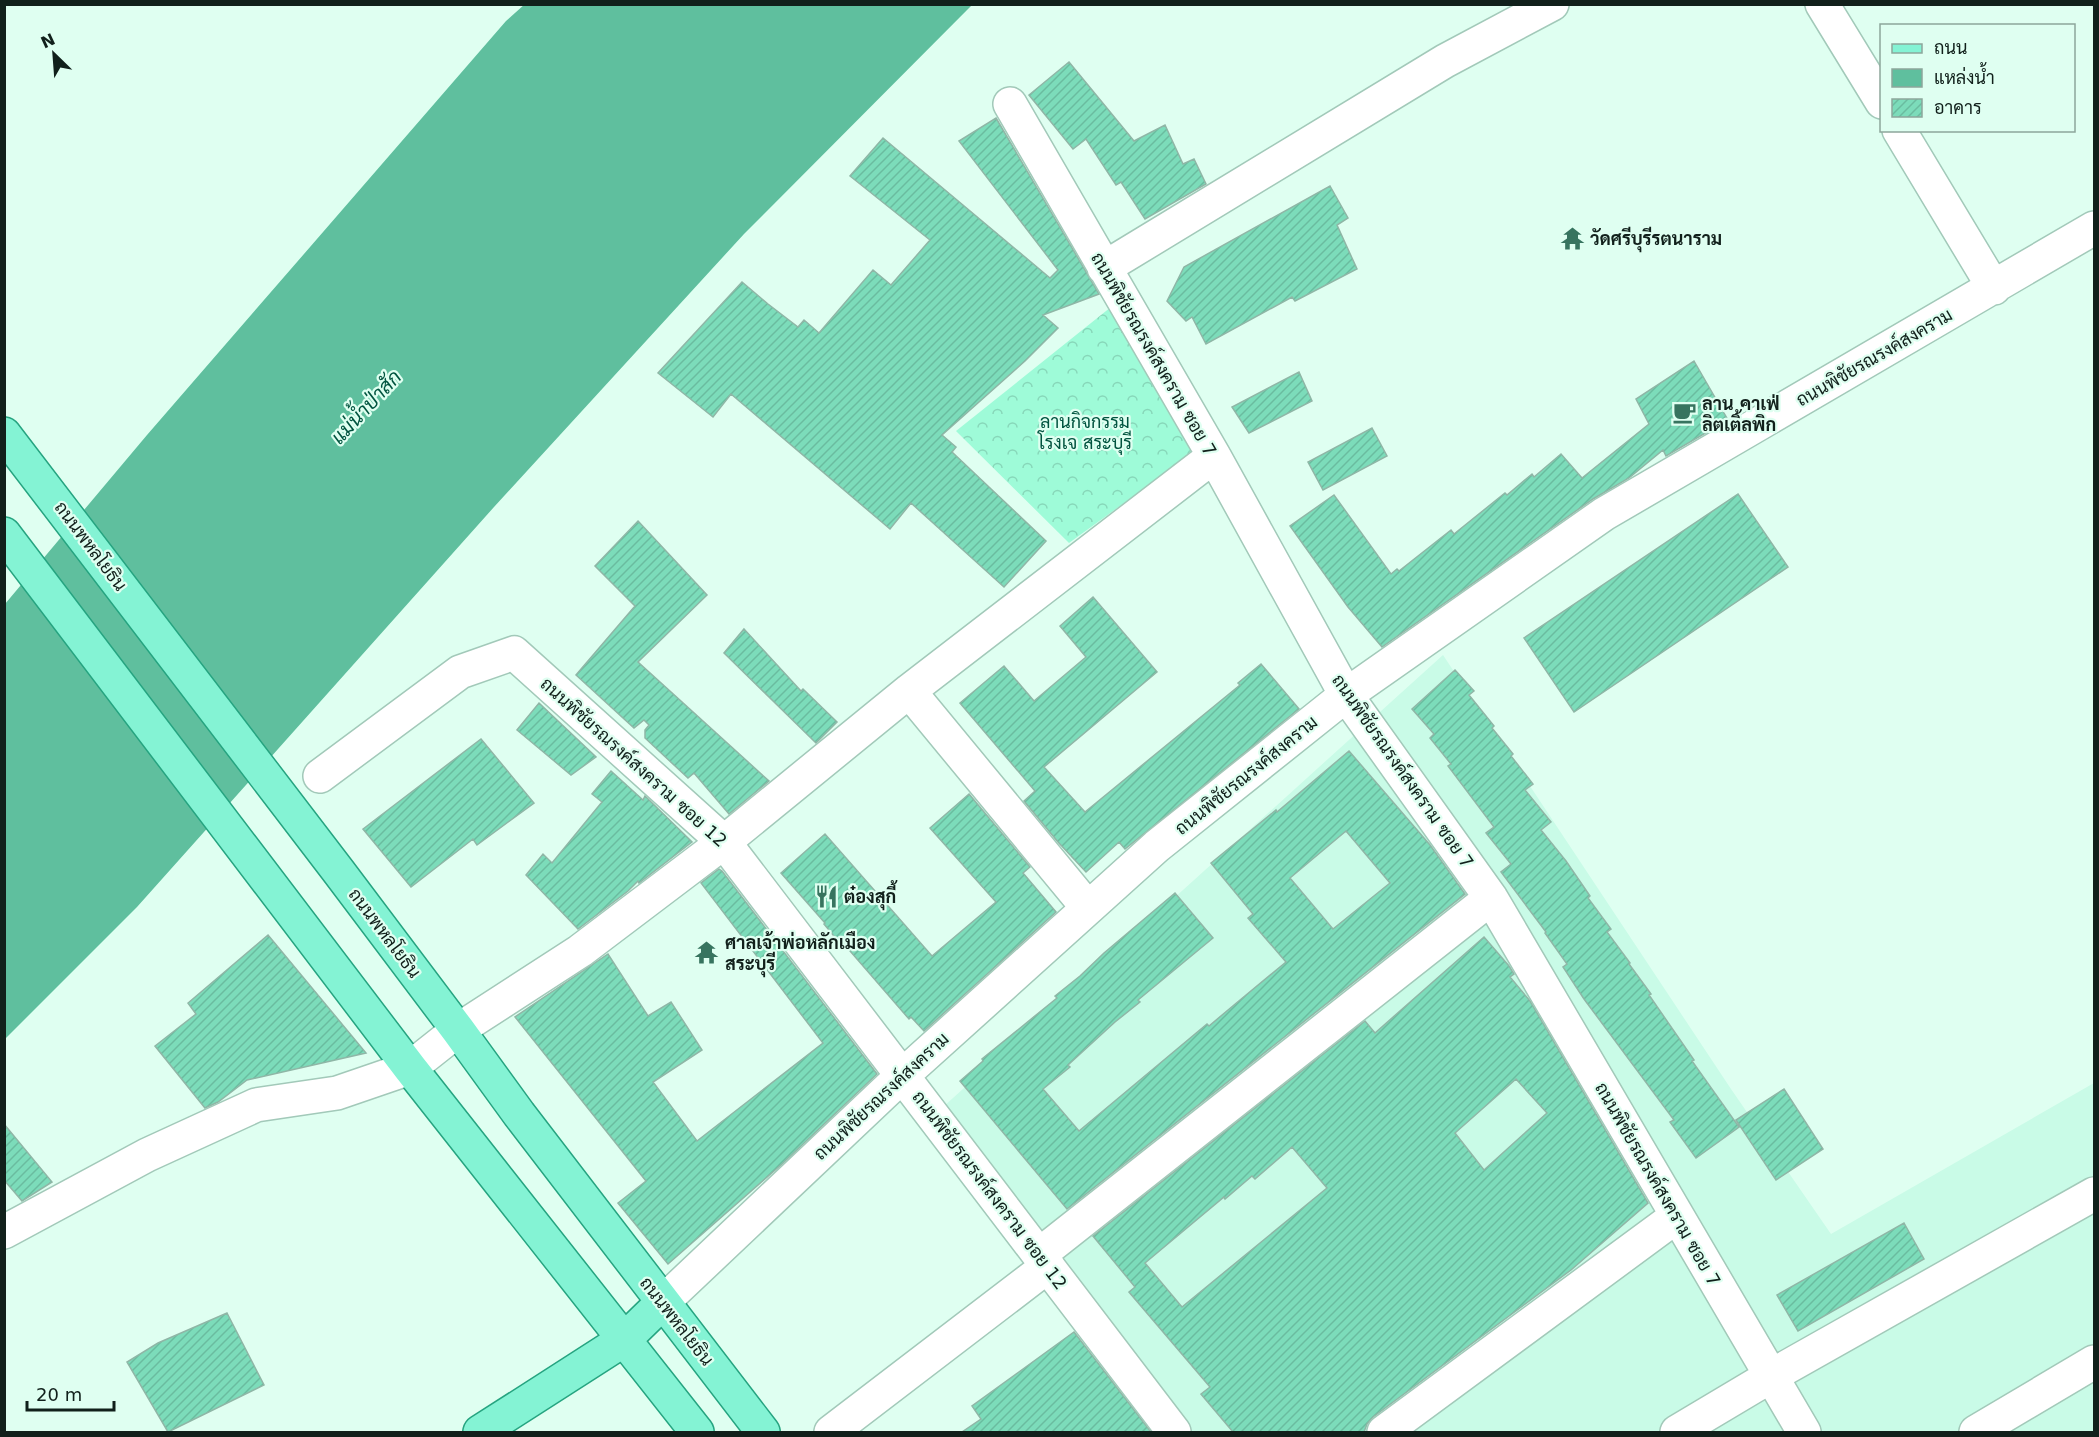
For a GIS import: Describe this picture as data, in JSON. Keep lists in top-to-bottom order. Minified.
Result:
{"streets":{"main road":["ถนนพิชัยรณรงค์สงคราม","ถนนพหลโยธิน"],"street":["ถนนพิชัยรณรงค์สงคราม ซอย 7","ถนนพิชัยรณรงค์สงคราม ซอย 12"]},"crossings":[["ถนนพิชัยรณรงค์สงคราม ซอย 7","ถนนพิชัยรณรงค์สงคราม"],["ถนนพิชัยรณรงค์สงคราม","ถนนพหลโยธิน"],["ถนนพิชัยรณรงค์สงคราม","ถนนพิชัยรณรงค์สงคราม ซอย 12"]],"water":["แม่น้ำป่าสัก"],"parks":["ลานกิจกรรม โรงเจ สระบุรี"],"places":{"temple":["วัดศรีบุรีรตนาราม","ศาลเจ้าพ่อหลักเมือง สระบุรี"],"cafe":["ลาน คาเฟ่ ลิตเติ้ลพิก"],"restaurant":["ต๋องสุกี้"]},"legend":["ถนน","แหล่งน้ำ","อาคาร"],"scale_bar":"20 m","north":"top left"}
